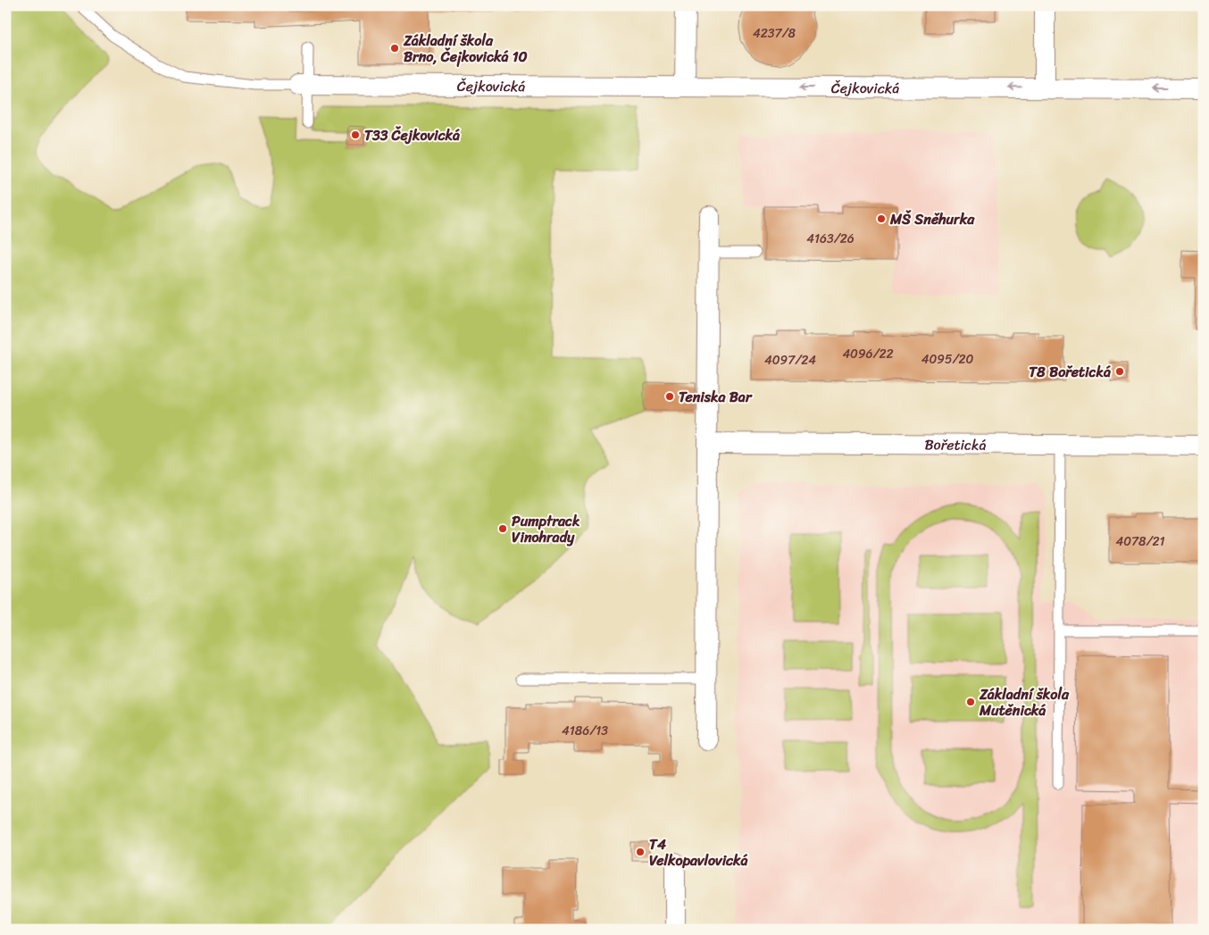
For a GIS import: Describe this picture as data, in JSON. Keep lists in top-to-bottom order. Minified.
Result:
{"streets":{"street":["Čejkovická","Bořetická"]},"one_way":["Čejkovická"],"places":["Základní škola Brno, Čejkovická 10","T33 Čejkovická","MŠ Sněhurka","T8 Bořetická","Teniska Bar","Pumptrack Vinohrady","Základní škola Mutěnická","T4 Velkopavlovická"],"house_numbers":["4237/8","4163/26","4096/22","4095/20","4097/24","4078/21","4186/13"]}
